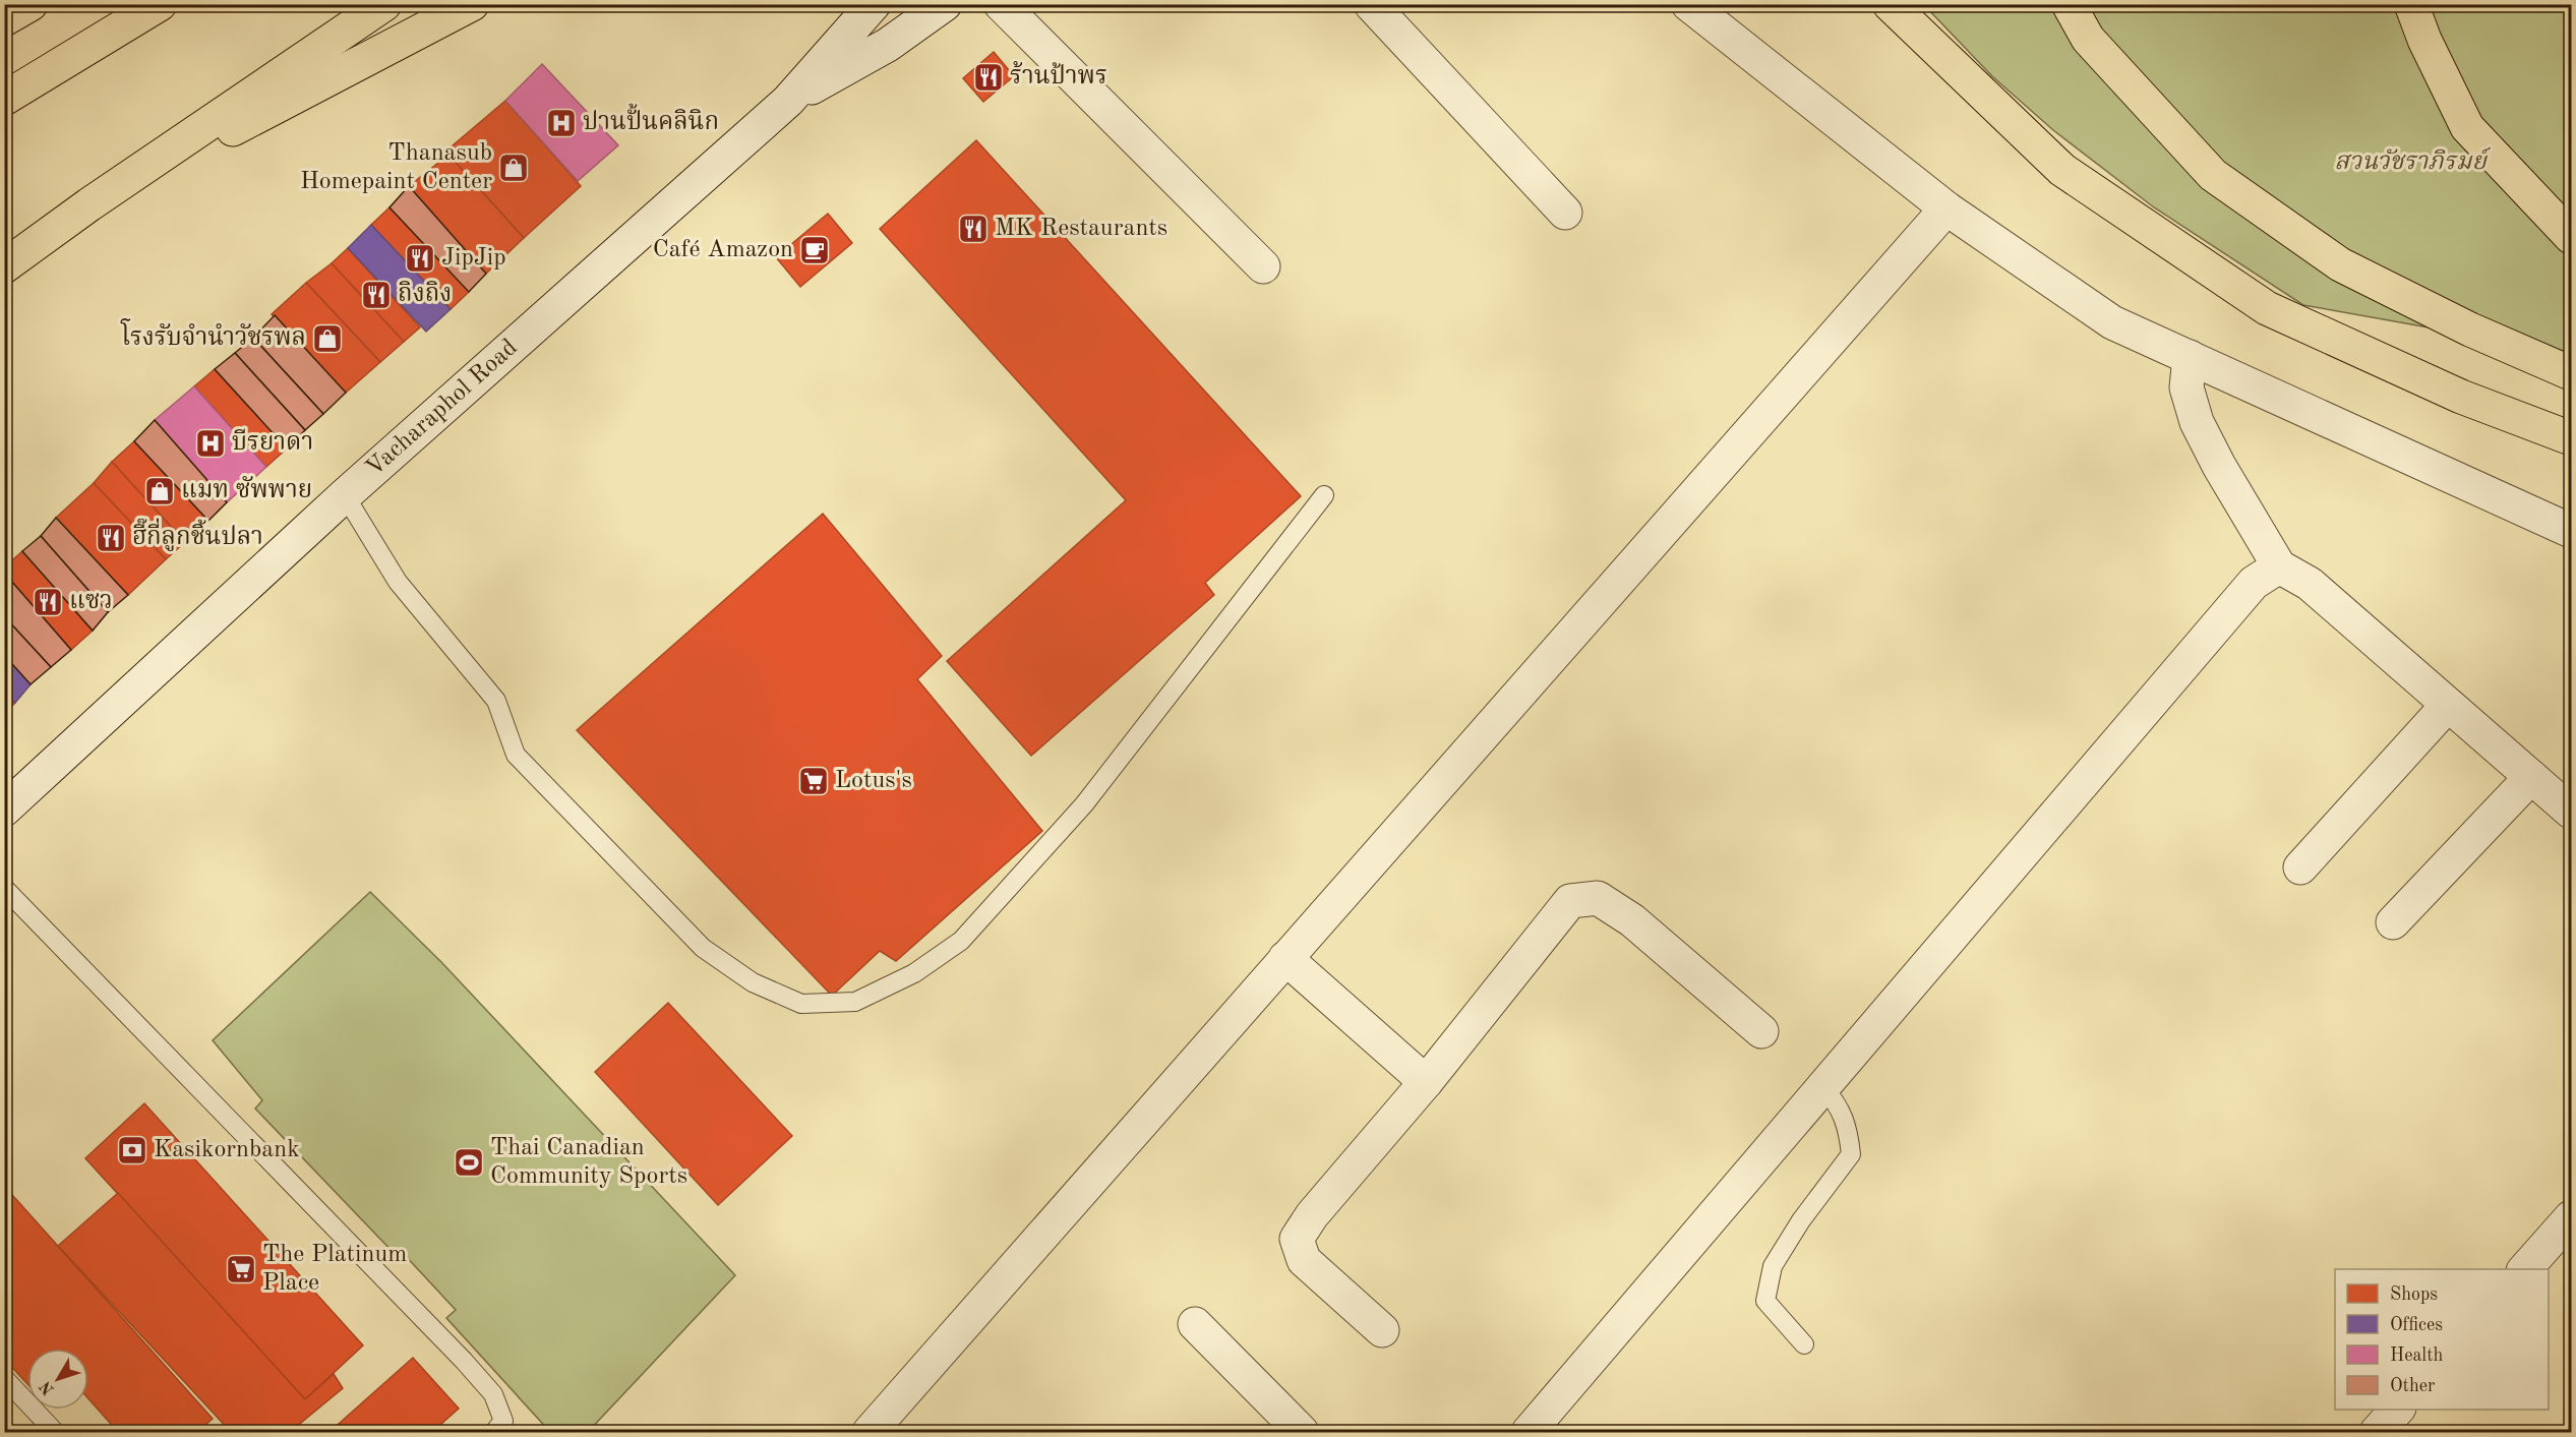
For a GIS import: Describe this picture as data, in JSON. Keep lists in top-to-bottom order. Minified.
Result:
{"streets":{"street":["Vacharaphol Road"]},"parks":["สวนวัชราภิรมย์"],"places":{"restaurant":["ร้านป้าพร","MK Restaurants","JipJip","ถิงถิง","ฮี๊กี่ลูกชิ้นปลา","แซว"],"hospital":["ปานปั้นคลินิก","บีรยาดา"],"shop":["Thanasub Homepaint Center","โรงรับจำนำวัชรพล","แมท ซัพพาย"],"cafe":["Café Amazon"],"supermarket":["Lotus's","The Platinum Place"],"bank":["Kasikornbank"],"sports":["Thai Canadian Community Sports"]},"legend":["Shops","Offices","Health","Other"],"north":"bottom left"}
